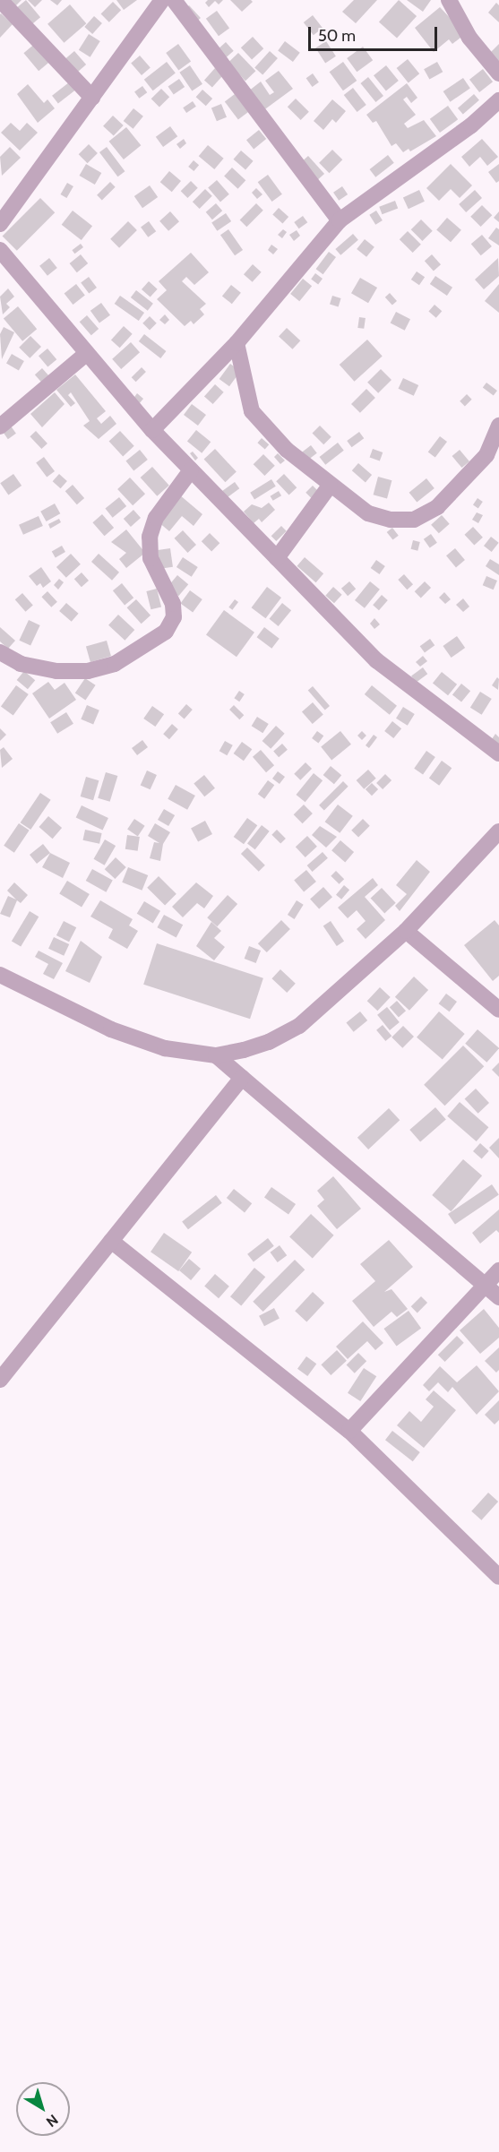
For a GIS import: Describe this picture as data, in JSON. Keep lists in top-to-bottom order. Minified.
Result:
{"scale_bar":"50 m","north":"bottom right"}
